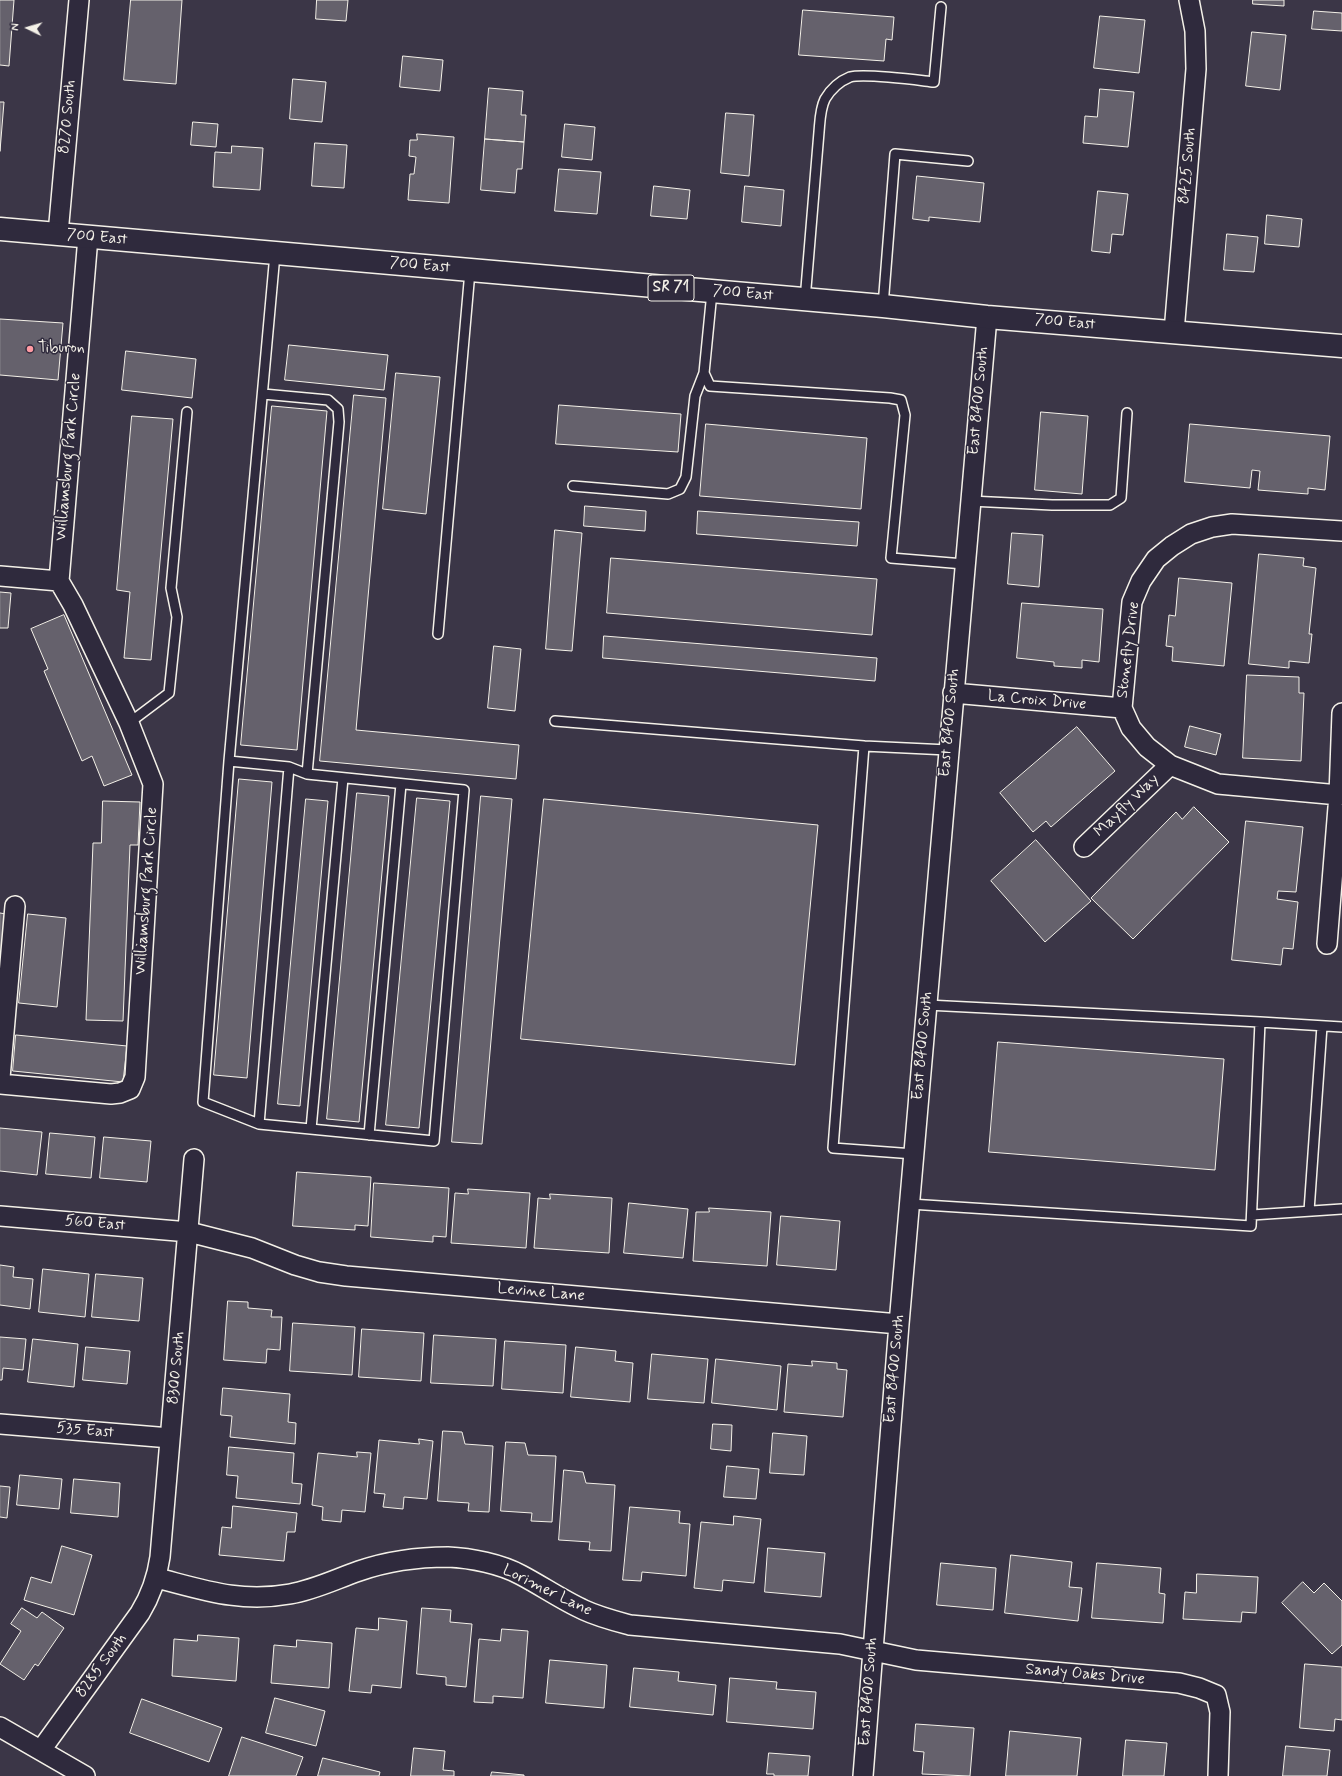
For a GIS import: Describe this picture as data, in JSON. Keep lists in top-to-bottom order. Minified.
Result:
{"streets":{"main road":["700 East","SR 71"],"street":["8270 South","8425 South","East 8400 South","Williamsburg Park Circle","Stonefly Drive","La Croix Drive","Mayfly Way","560 East","Levine Lane","8300 South","535 East","Lorimer Lane","8285 South","Sandy Oaks Drive"]},"crossings":[["8270 South","700 East"],["8425 South","700 East"],["700 East","East 8400 South"],["700 East","Williamsburg Park Circle"],["East 8400 South","La Croix Drive"],["East 8400 South","Levine Lane"],["East 8400 South","Lorimer Lane"],["East 8400 South","Sandy Oaks Drive"],["Stonefly Drive","La Croix Drive"],["Stonefly Drive","Mayfly Way"],["560 East","Levine Lane"],["560 East","8300 South"],["Levine Lane","8300 South"],["8300 South","535 East"],["8300 South","Lorimer Lane"],["8300 South","8285 South"],["Lorimer Lane","8285 South"],["Lorimer Lane","Sandy Oaks Drive"]],"places":["Tiburon"],"north":"left"}
